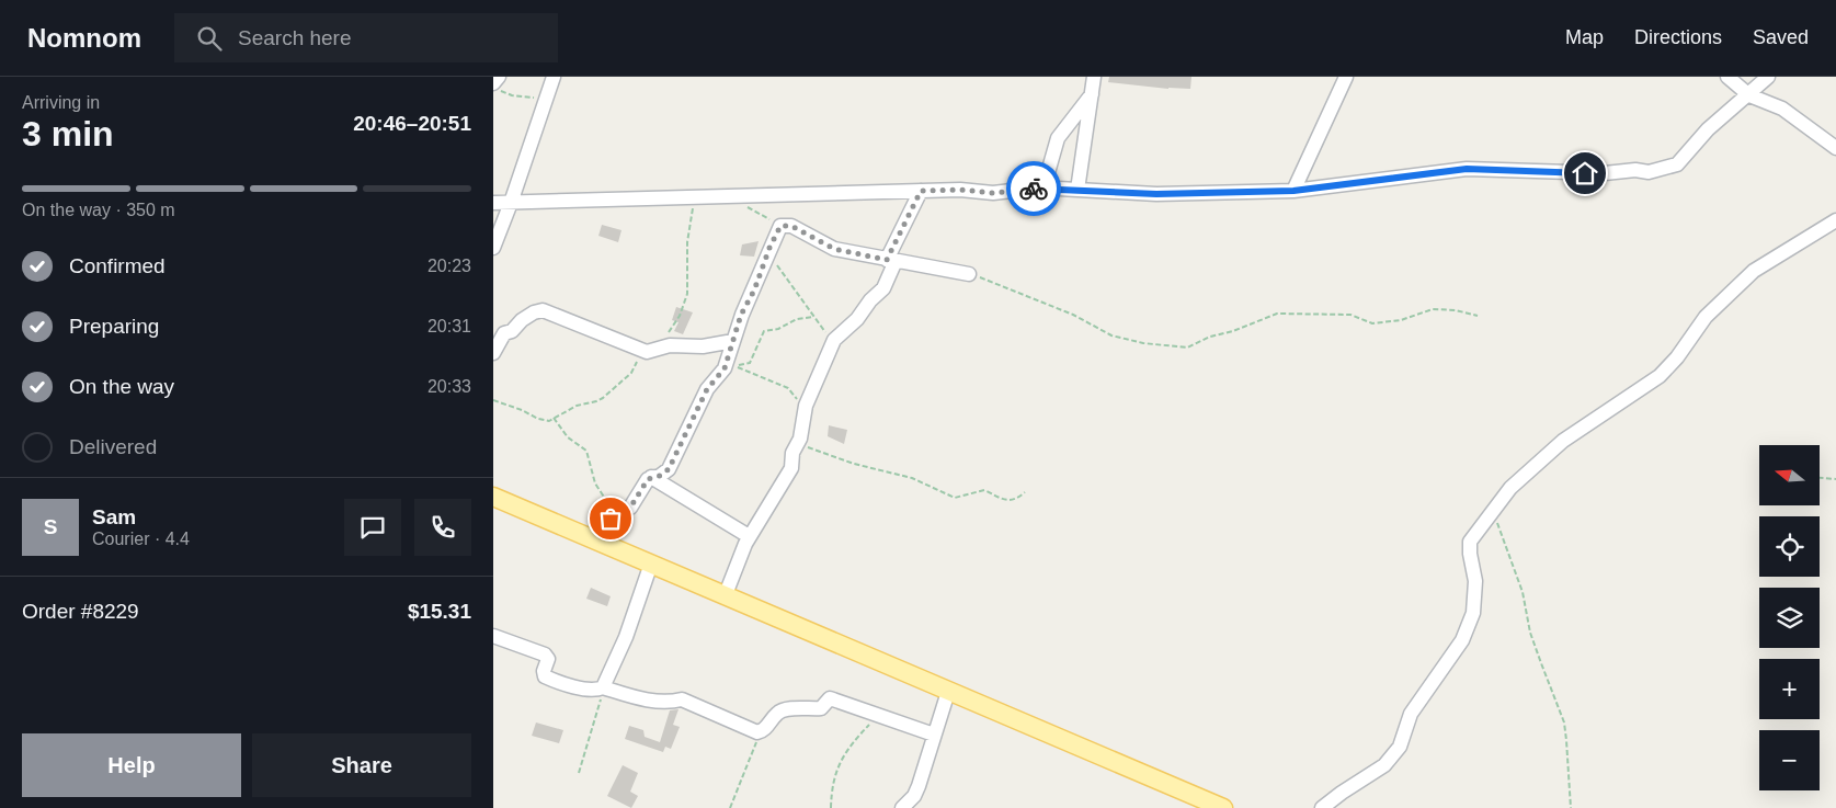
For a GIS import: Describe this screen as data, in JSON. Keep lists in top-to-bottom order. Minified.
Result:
{"north":"left","page":{"header":"Nomnom","search":"Search here","nav":["Map","Directions","Saved"],"heading":["3 min","Arriving in","20:46–20:51"],"panel":["Sam","Courier · 4.4","Order #8229","$15.31"],"bar":"On the way · 350 m","list":[["Confirmed","20:23"],["Preparing","20:31"],["On the way","20:33"],"Delivered"],"map_buttons":["+","−"],"round":"S","buttons":["Help","Share"]}}
